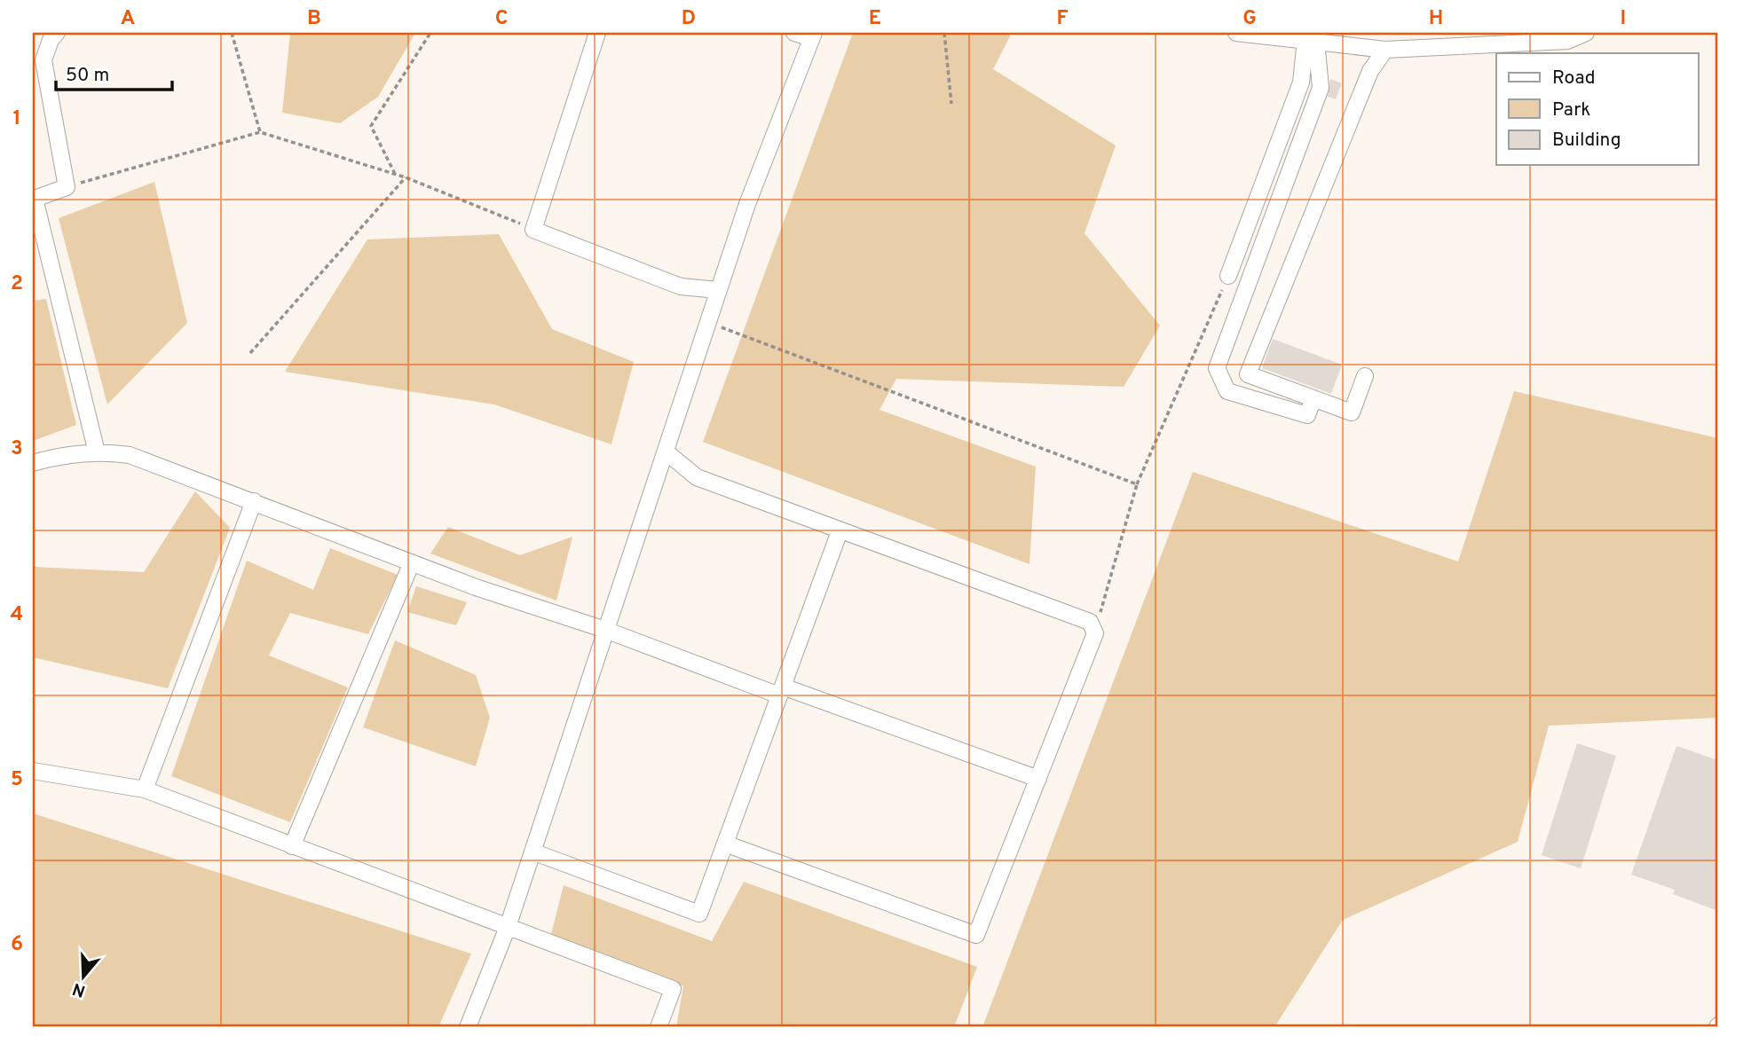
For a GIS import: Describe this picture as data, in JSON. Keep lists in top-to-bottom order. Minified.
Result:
{"legend":["Road","Park","Building"],"scale_bar":"50 m","north":"bottom","grid":{"columns":["A","B","C","D","E","F","G","H","I"],"rows":["1","2","3","4","5","6"]}}
